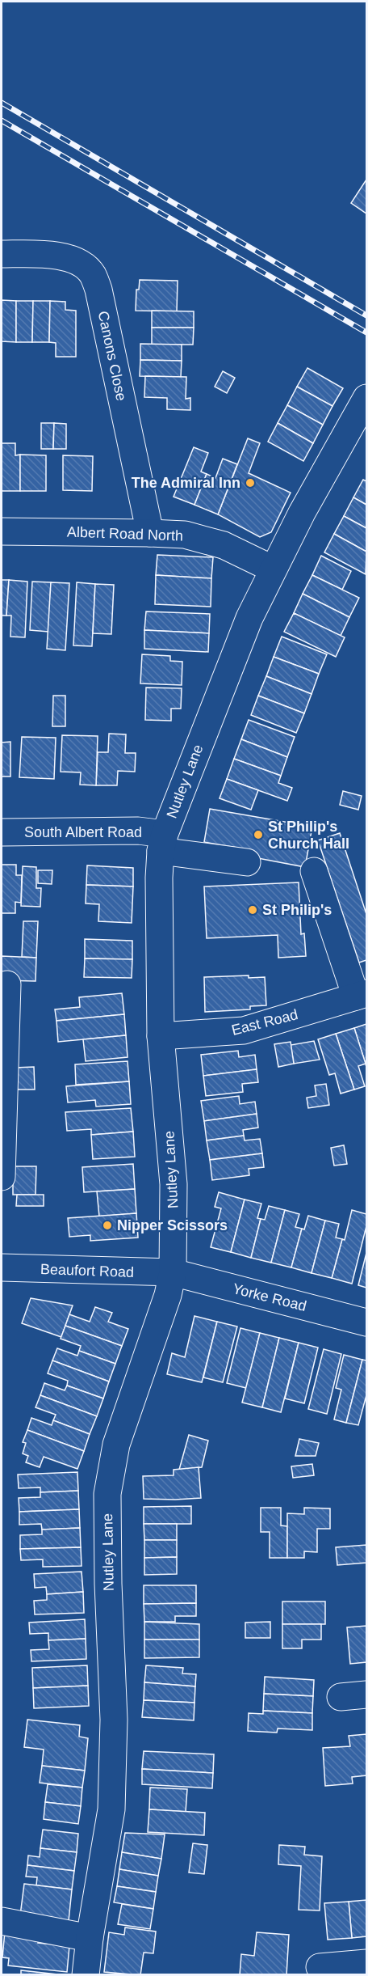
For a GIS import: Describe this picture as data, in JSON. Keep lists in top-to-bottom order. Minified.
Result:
{"streets":{"street":["Canons Close","Albert Road North","Nutley Lane","South Albert Road","East Road","Beaufort Road","Yorke Road"]},"crossings":[["Canons Close","Albert Road North"],["Albert Road North","Nutley Lane"],["Nutley Lane","South Albert Road"],["Nutley Lane","East Road"],["Nutley Lane","Beaufort Road"],["Nutley Lane","Yorke Road"],["Beaufort Road","Yorke Road"]],"places":["The Admiral Inn","St Philip's Church Hall","St Philip's","Nipper Scissors"]}
